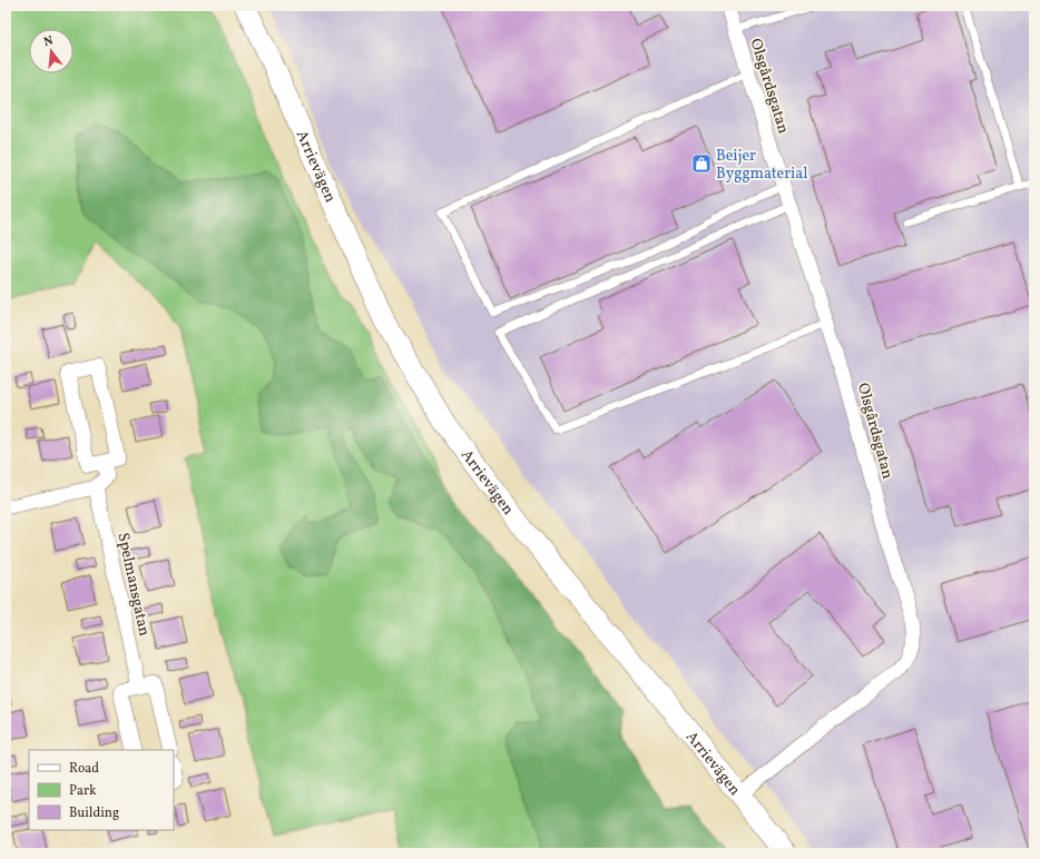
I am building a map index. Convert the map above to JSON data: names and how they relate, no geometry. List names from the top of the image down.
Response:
{
  "streets": {
    "main road": ["Arrievägen"],
    "street": ["Olsgårdsgatan", "Spelmansgatan"]
  },
  "crossings": [
    ["Olsgårdsgatan", "Arrievägen"]
  ],
  "places": {
    "shop": ["Beijer Byggmaterial"]
  },
  "legend": ["Road", "Park", "Building"],
  "north": "top"
}
